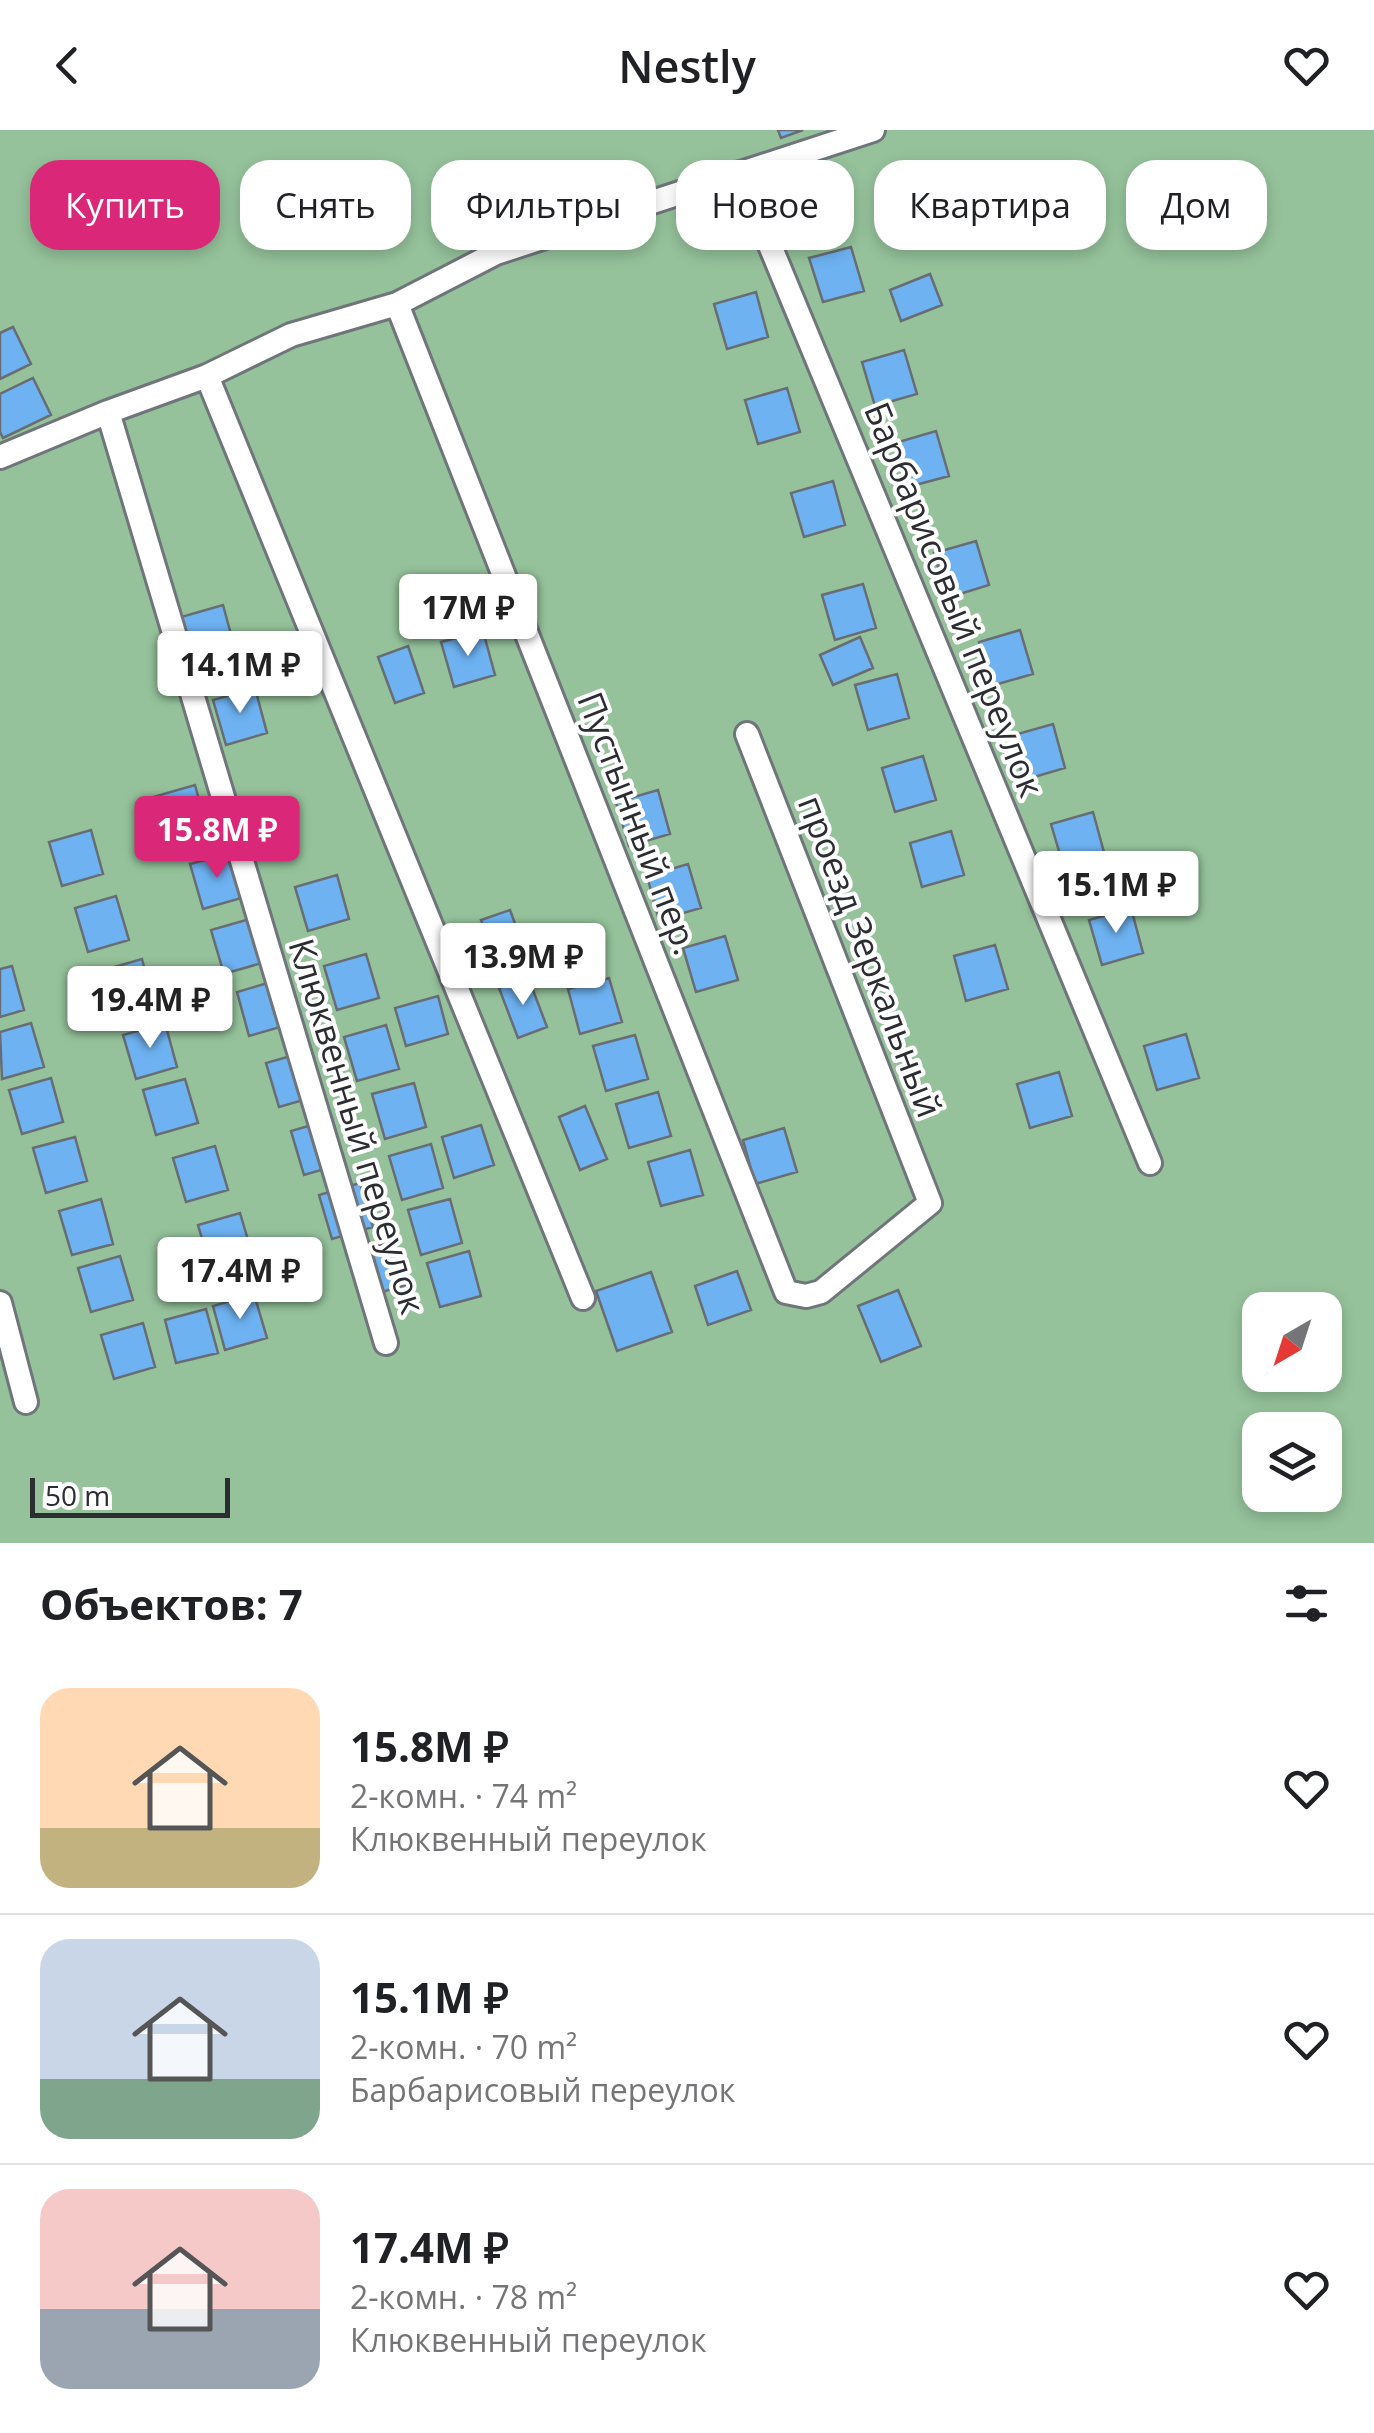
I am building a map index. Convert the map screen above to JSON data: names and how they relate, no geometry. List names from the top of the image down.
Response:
{
  "streets": {
    "street": [
      "Барбарисовый переулок",
      "Пустынный пер.",
      "проезд Зеркальный",
      "Клюквенный переулок"
    ]
  },
  "crossings": [
    ["Пустынный пер.", "проезд Зеркальный"]
  ],
  "scale_bar": "50 m",
  "north": "bottom left",
  "page": {
    "header": "Nestly",
    "chip": [
      "Купить",
      "Снять",
      "Фильтры",
      "Новое",
      "Квартира",
      "Дом"
    ],
    "price": [
      "17M ₽",
      "14.1M ₽",
      "15.8M ₽",
      "15.1M ₽",
      "13.9M ₽",
      "19.4M ₽",
      "17.4M ₽"
    ],
    "scale": "50 m",
    "heading": "Объектов: 7",
    "list": [
      {
        "name": "15.8M ₽",
        "note": "2-комн. · 74 m² · Клюквенный переулок"
      },
      {
        "name": "15.1M ₽",
        "note": "2-комн. · 70 m² · Барбарисовый переулок"
      },
      {
        "name": "17.4M ₽",
        "note": "2-комн. · 78 m² · Клюквенный переулок"
      }
    ]
  }
}
